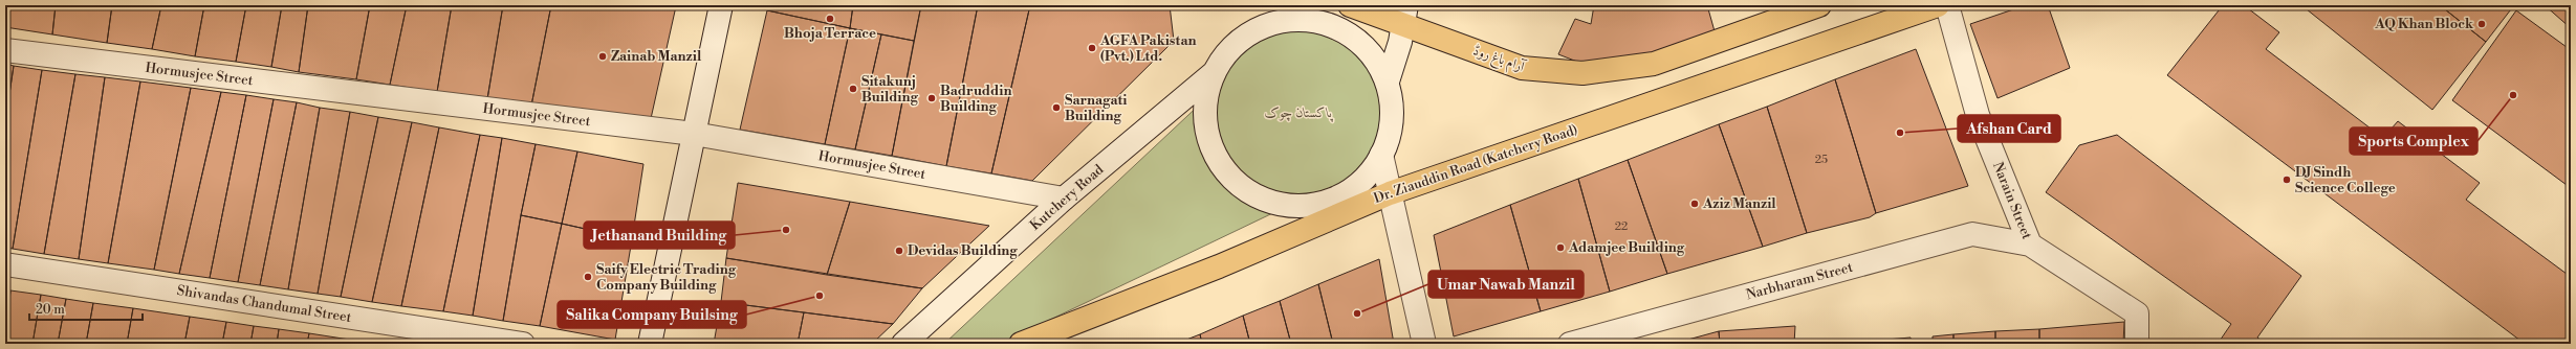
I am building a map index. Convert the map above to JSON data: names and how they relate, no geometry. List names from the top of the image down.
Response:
{
  "streets": {
    "main road": ["آرام باغ روڈ", "Dr. Ziauddin Road (Katchery Road)"],
    "street": [
      "Hormusjee Street",
      "Kutchery Road",
      "Narain Street",
      "Narbharam Street",
      "Shivandas Chandumal Street"
    ]
  },
  "crossings": [
    ["Hormusjee Street", "Kutchery Road"],
    ["Narain Street", "Narbharam Street"]
  ],
  "parks": ["پاکستان چوک"],
  "places": [
    "Bhoja Terrace",
    "AQ Khan Block",
    "AGFA Pakistan (Pvt.) Ltd.",
    "Zainab Manzil",
    "Sitakunj Building",
    "Sports Complex",
    "Badruddin Building",
    "Sarnagati Building",
    "Afshan Card",
    "DJ Sindh Science College",
    "Aziz Manzil",
    "Jethanand Building",
    "Adamjee Building",
    "Devidas Building",
    "Saify Electric Trading Company Building",
    "Salika Company Builsing",
    "Umar Nawab Manzil"
  ],
  "house_numbers": ["25", "22"],
  "scale_bar": "20 m"
}
